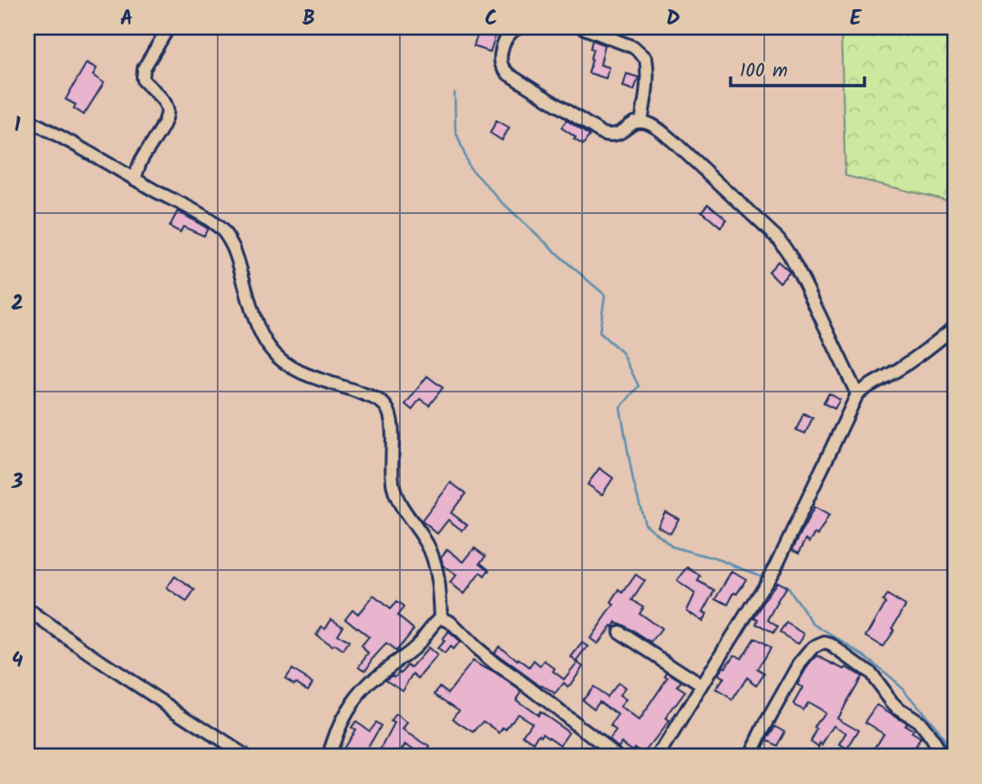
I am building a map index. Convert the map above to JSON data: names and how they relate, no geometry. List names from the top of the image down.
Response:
{
  "scale_bar": "100 m",
  "grid": {
    "columns": [
      "A",
      "B",
      "C",
      "D",
      "E"
    ],
    "rows": [
      "1",
      "2",
      "3",
      "4"
    ]
  }
}
